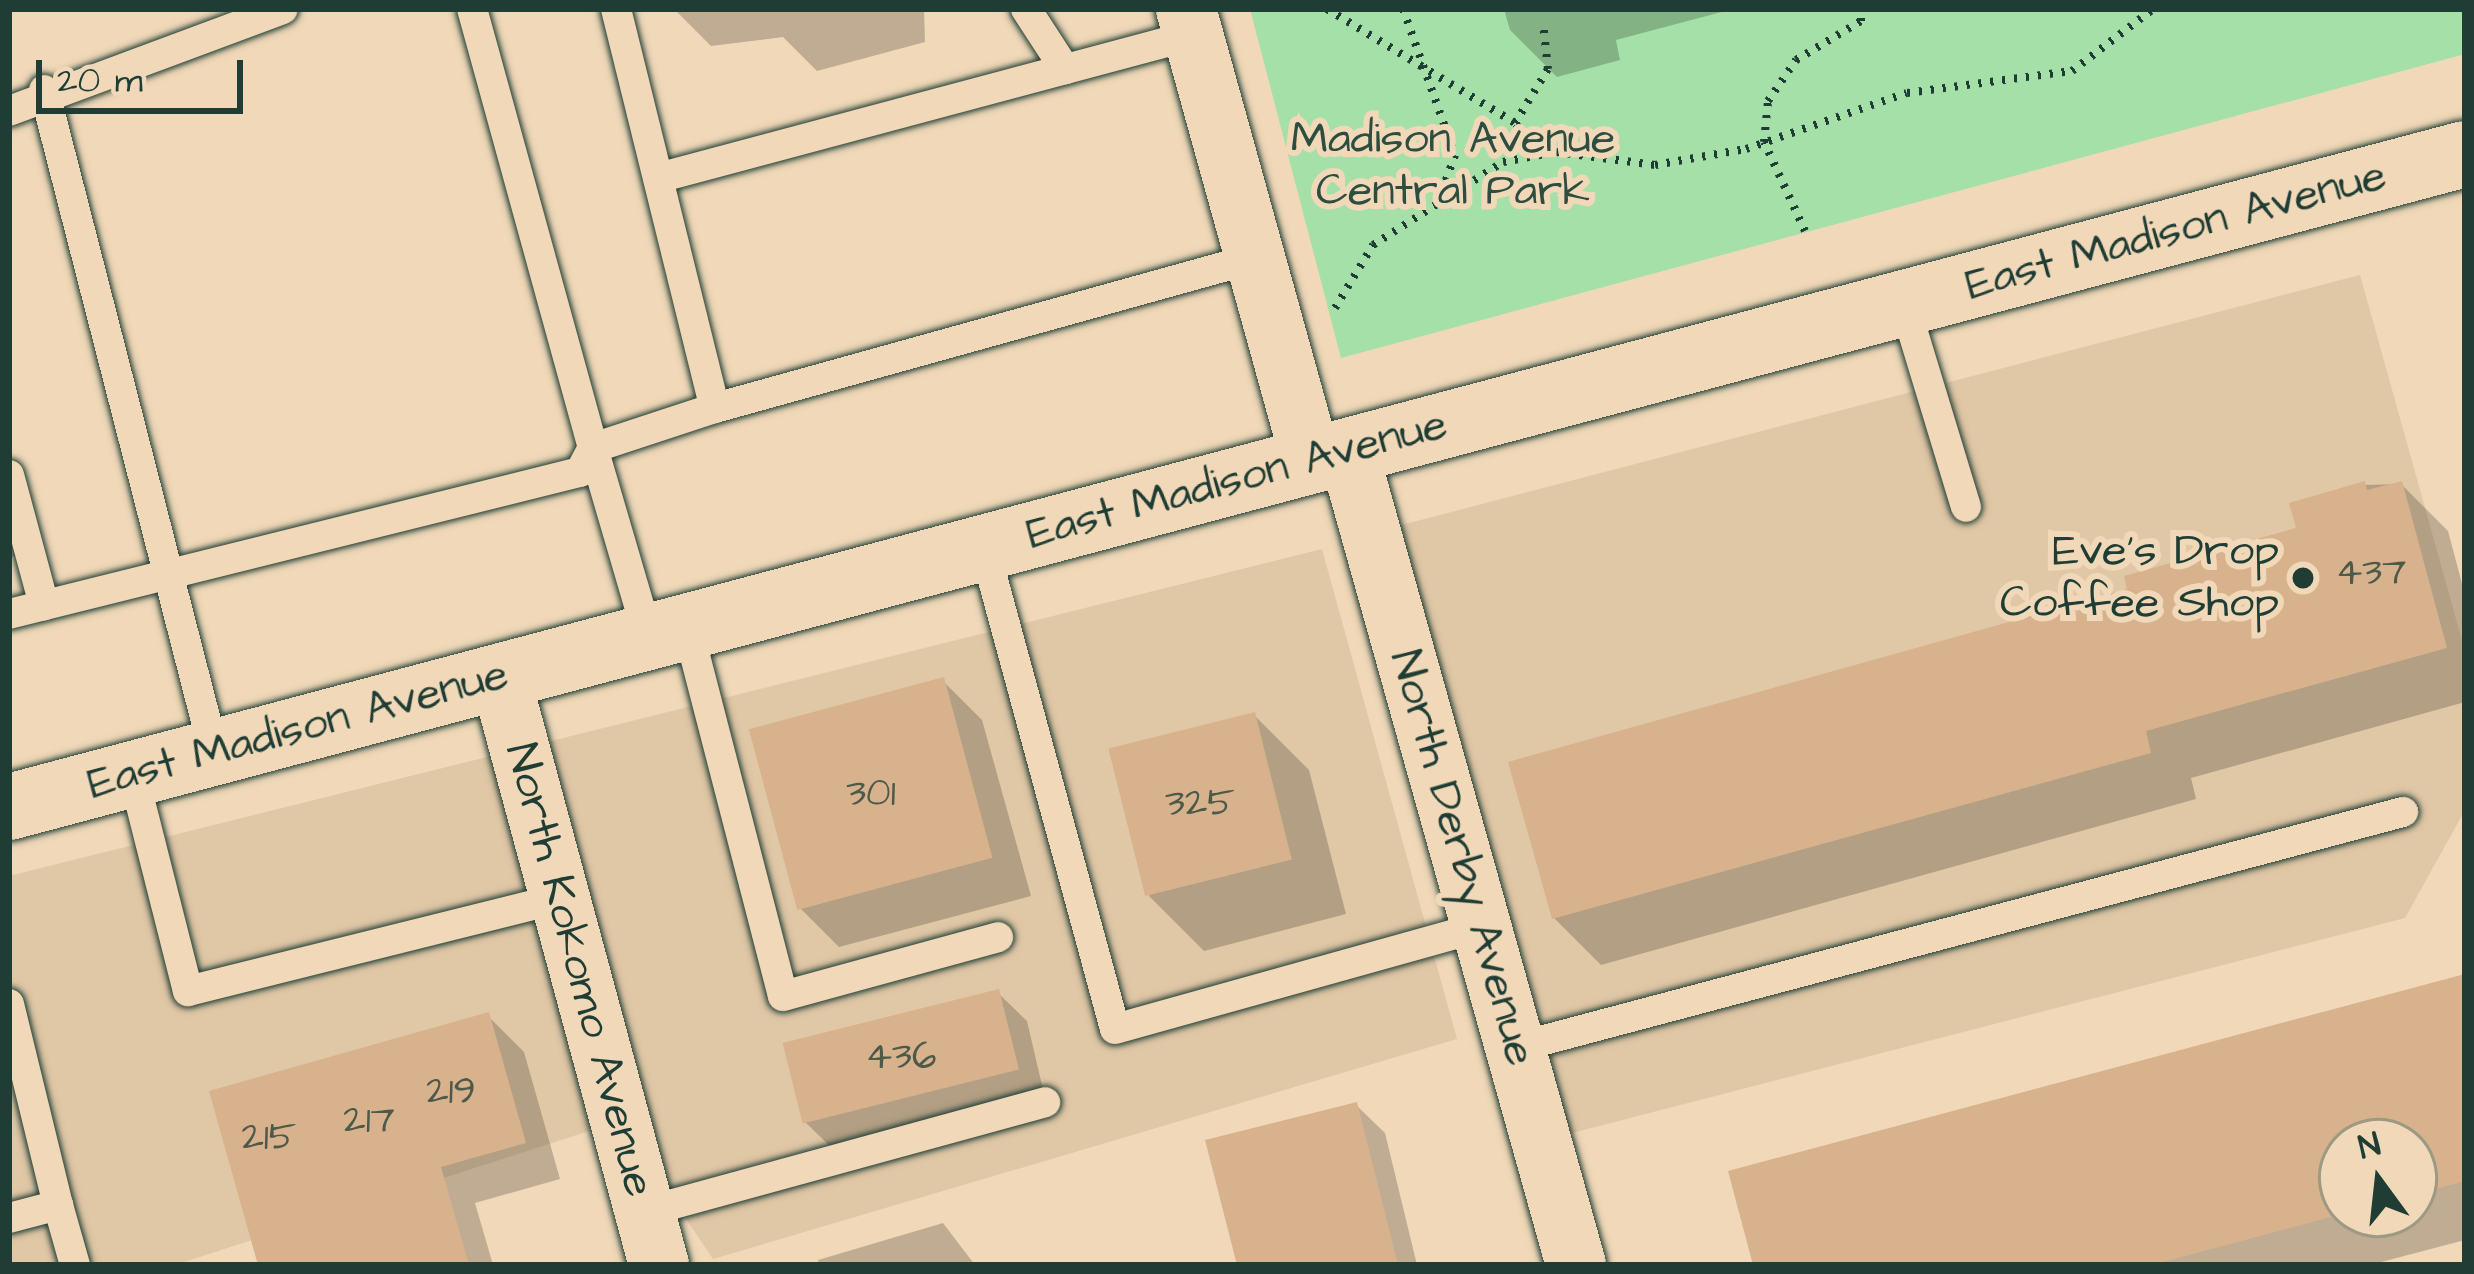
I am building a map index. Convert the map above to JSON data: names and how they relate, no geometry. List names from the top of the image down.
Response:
{
  "streets": {
    "main road": ["East Madison Avenue"],
    "street": ["North Derby Avenue", "North Kokomo Avenue"]
  },
  "crossings": [
    ["East Madison Avenue", "North Derby Avenue"],
    ["East Madison Avenue", "North Kokomo Avenue"]
  ],
  "parks": ["Madison Avenue Central Park"],
  "places": ["Eve's Drop Coffee Shop"],
  "house_numbers": [
    "437",
    "301",
    "325",
    "436",
    "219",
    "217",
    "215"
  ],
  "scale_bar": "20 m",
  "north": "top"
}
